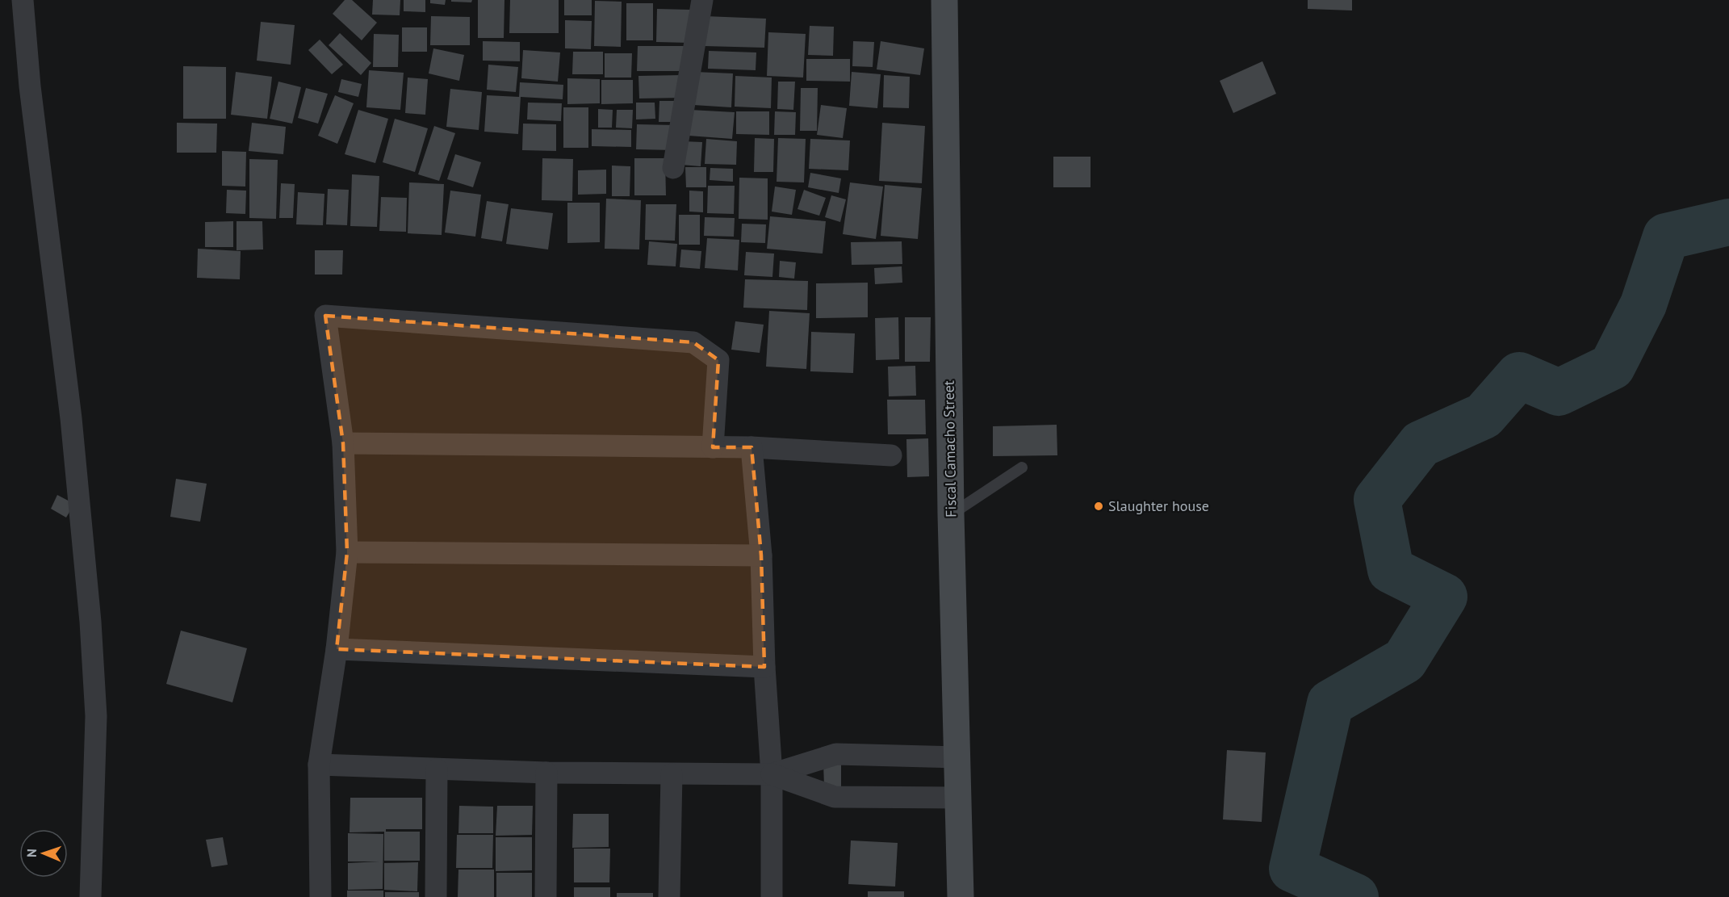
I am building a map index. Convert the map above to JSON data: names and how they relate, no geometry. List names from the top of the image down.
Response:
{
  "streets": {
    "street": ["Fiscal Camacho Street"]
  },
  "places": ["Slaughter house"],
  "north": "left"
}
